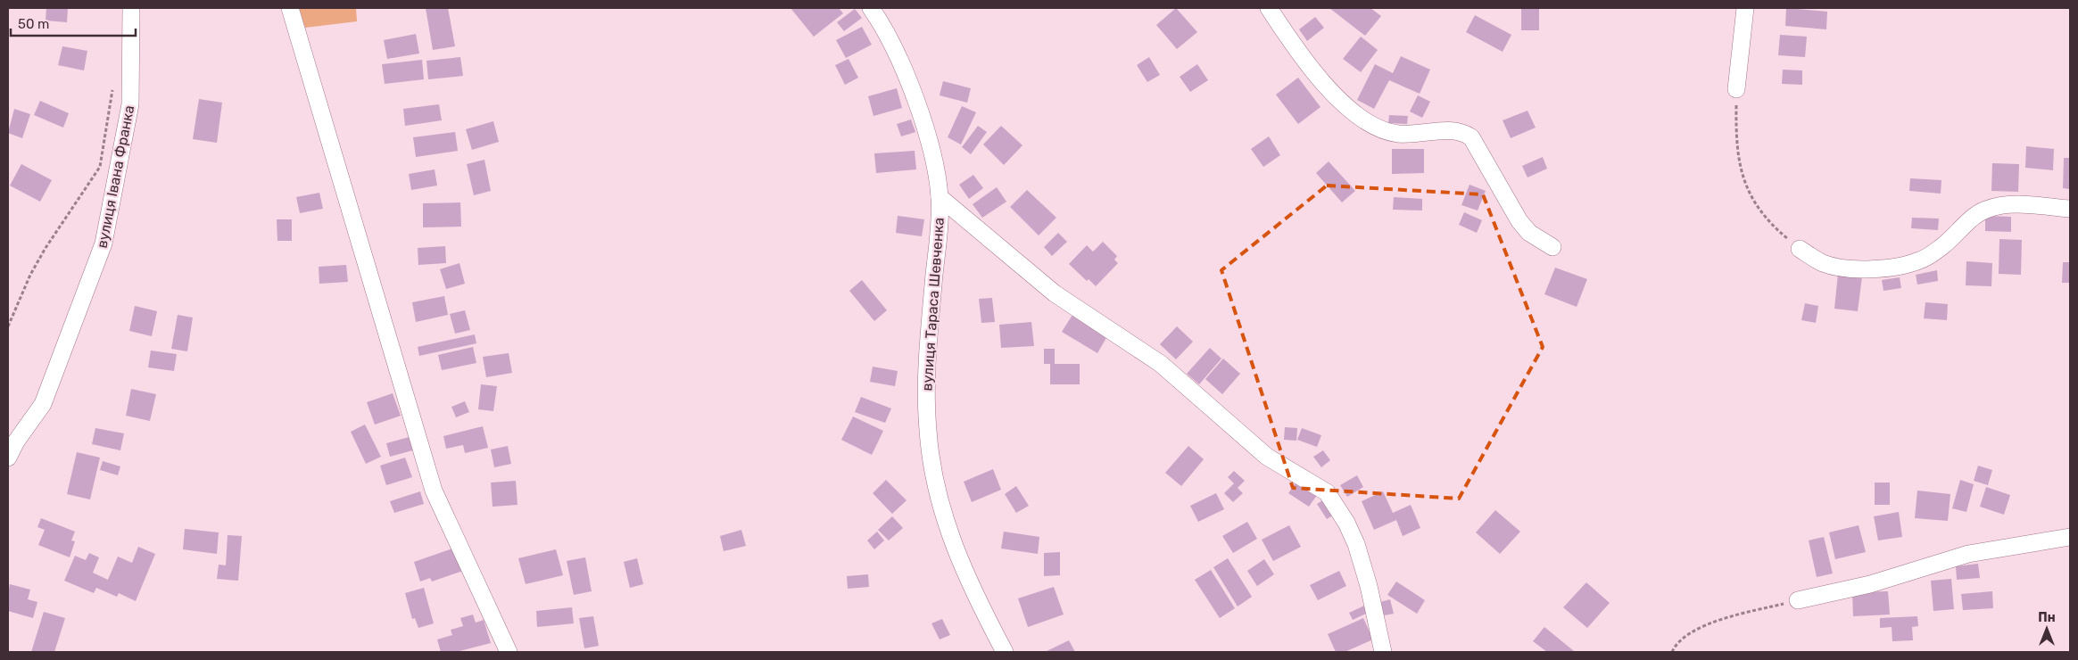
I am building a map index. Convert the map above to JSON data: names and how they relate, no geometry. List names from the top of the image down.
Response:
{
  "streets": {
    "street": ["вулиця Івана Франка", "вулиця Тараса Шевченка"]
  },
  "scale_bar": "50 m",
  "north": "top"
}
